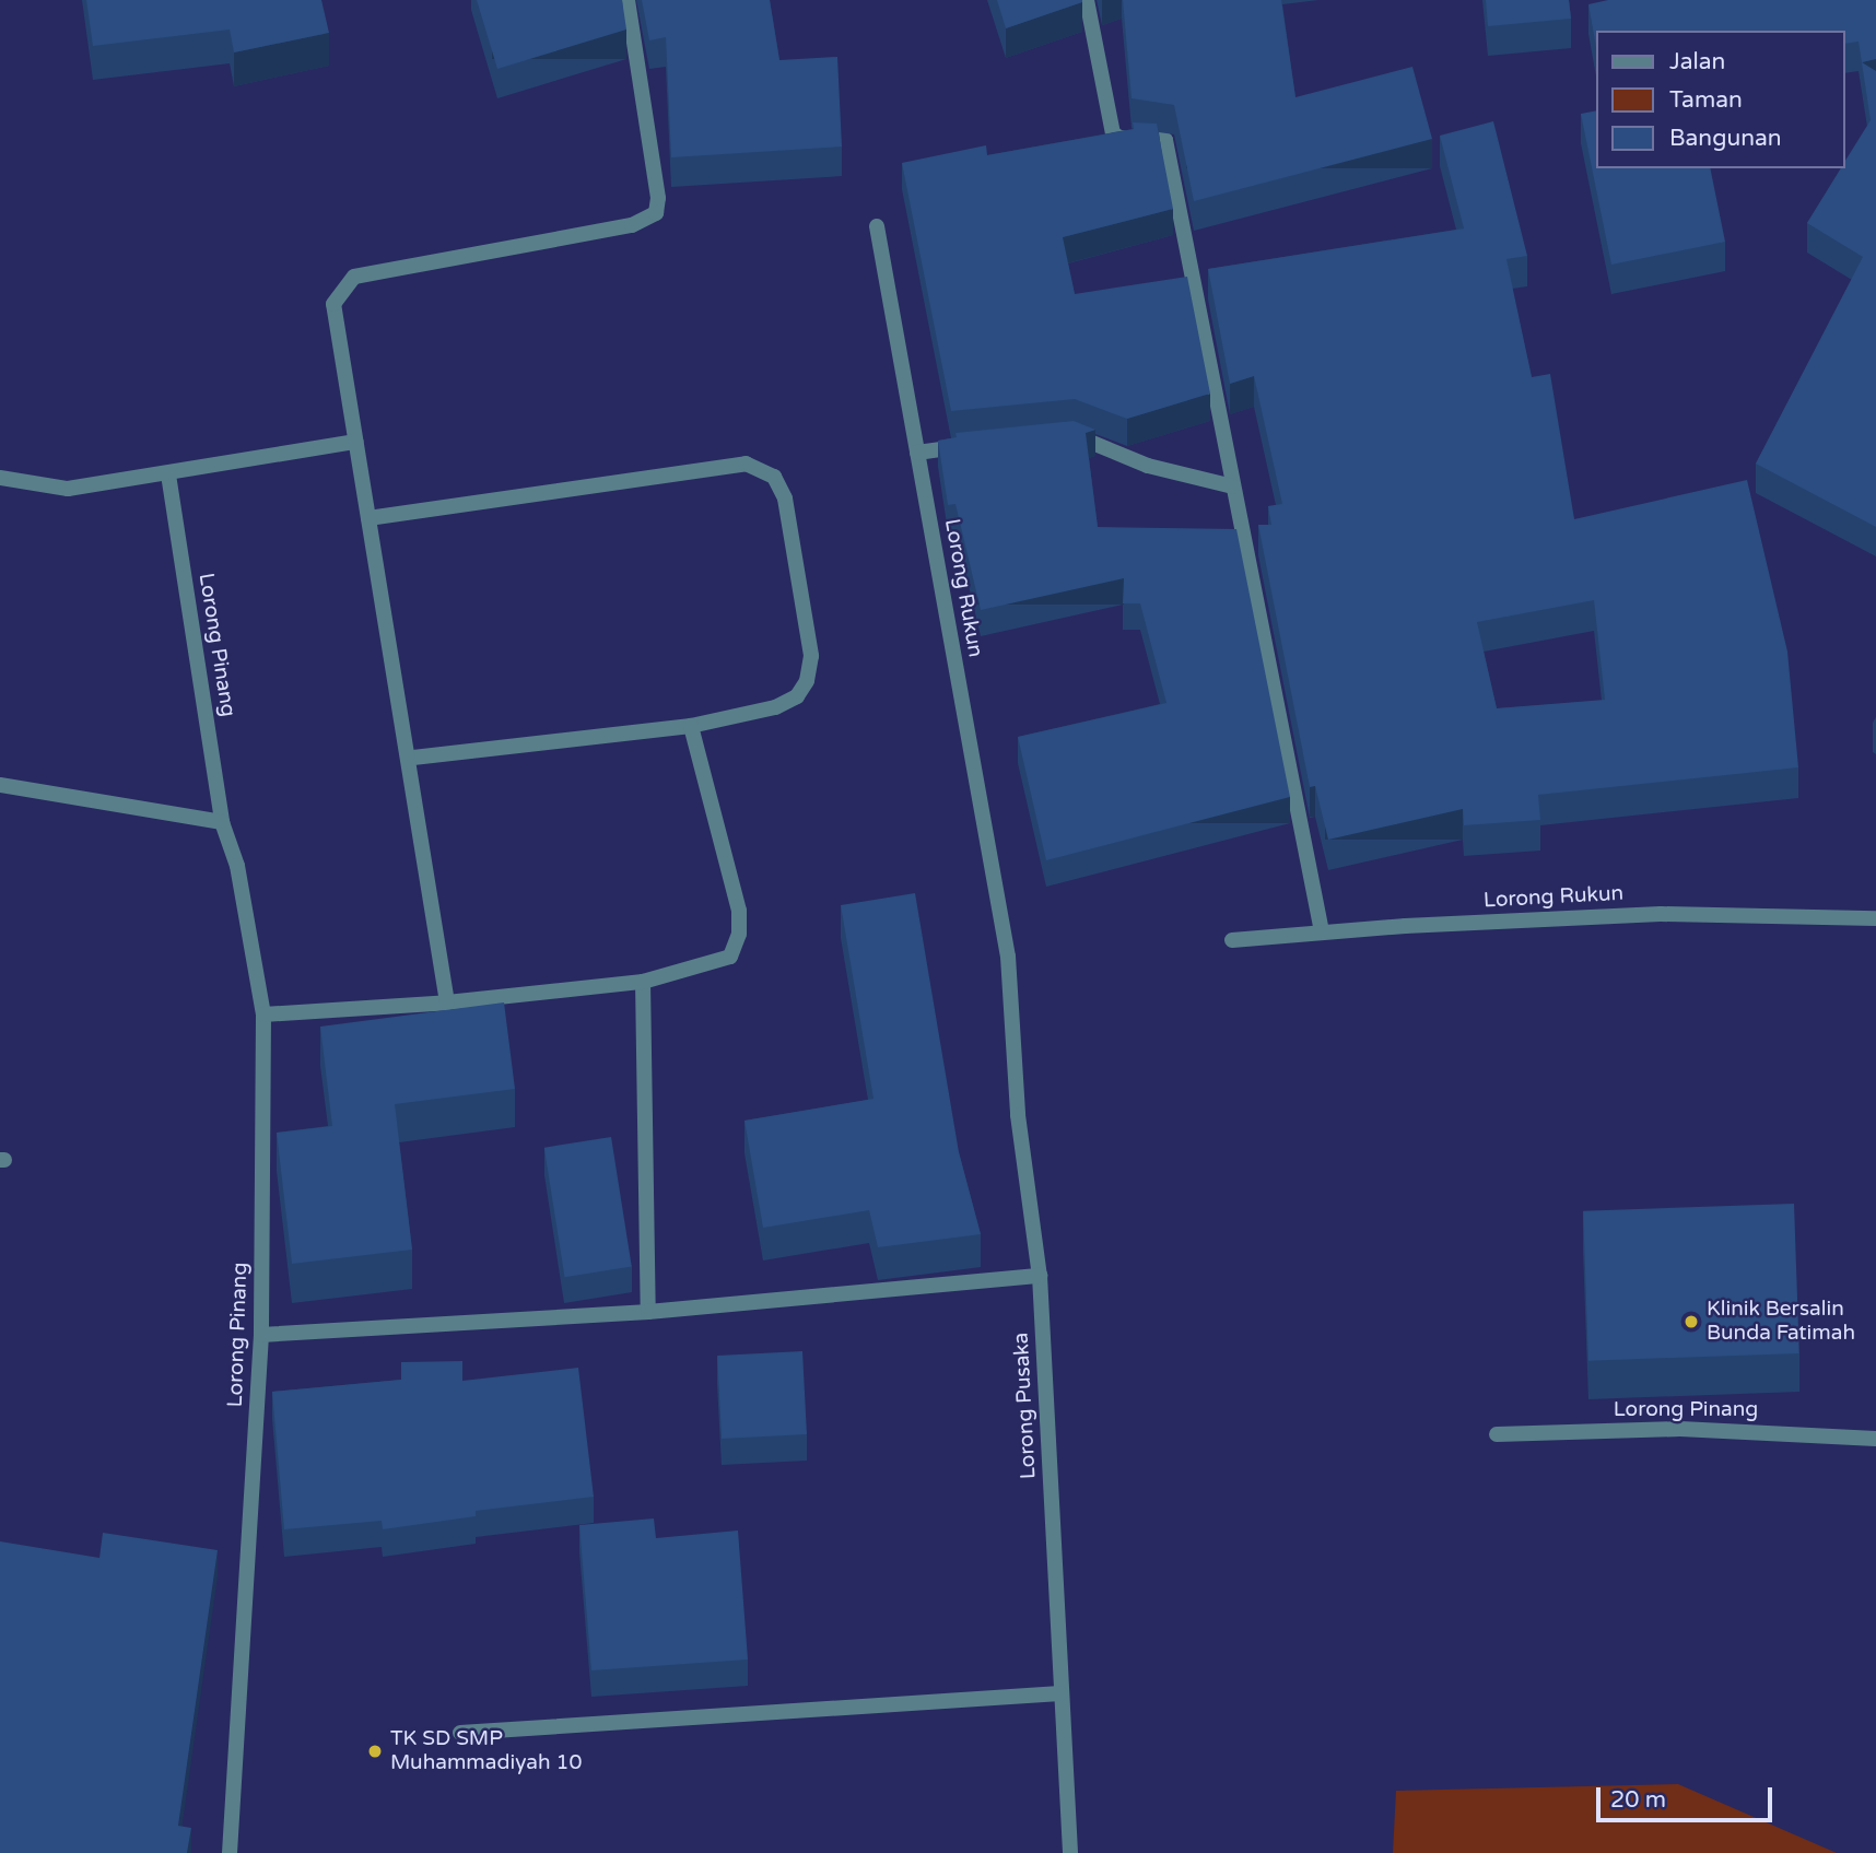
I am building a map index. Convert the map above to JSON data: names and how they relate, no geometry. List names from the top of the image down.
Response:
{
  "streets": {
    "street": ["Lorong Rukun", "Lorong Pinang", "Lorong Pusaka"]
  },
  "crossings": [
    ["Lorong Rukun", "Lorong Pusaka"]
  ],
  "places": ["Klinik Bersalin Bunda Fatimah", "TK SD SMP Muhammadiyah 10"],
  "legend": ["Jalan", "Taman", "Bangunan"],
  "scale_bar": "20 m"
}
